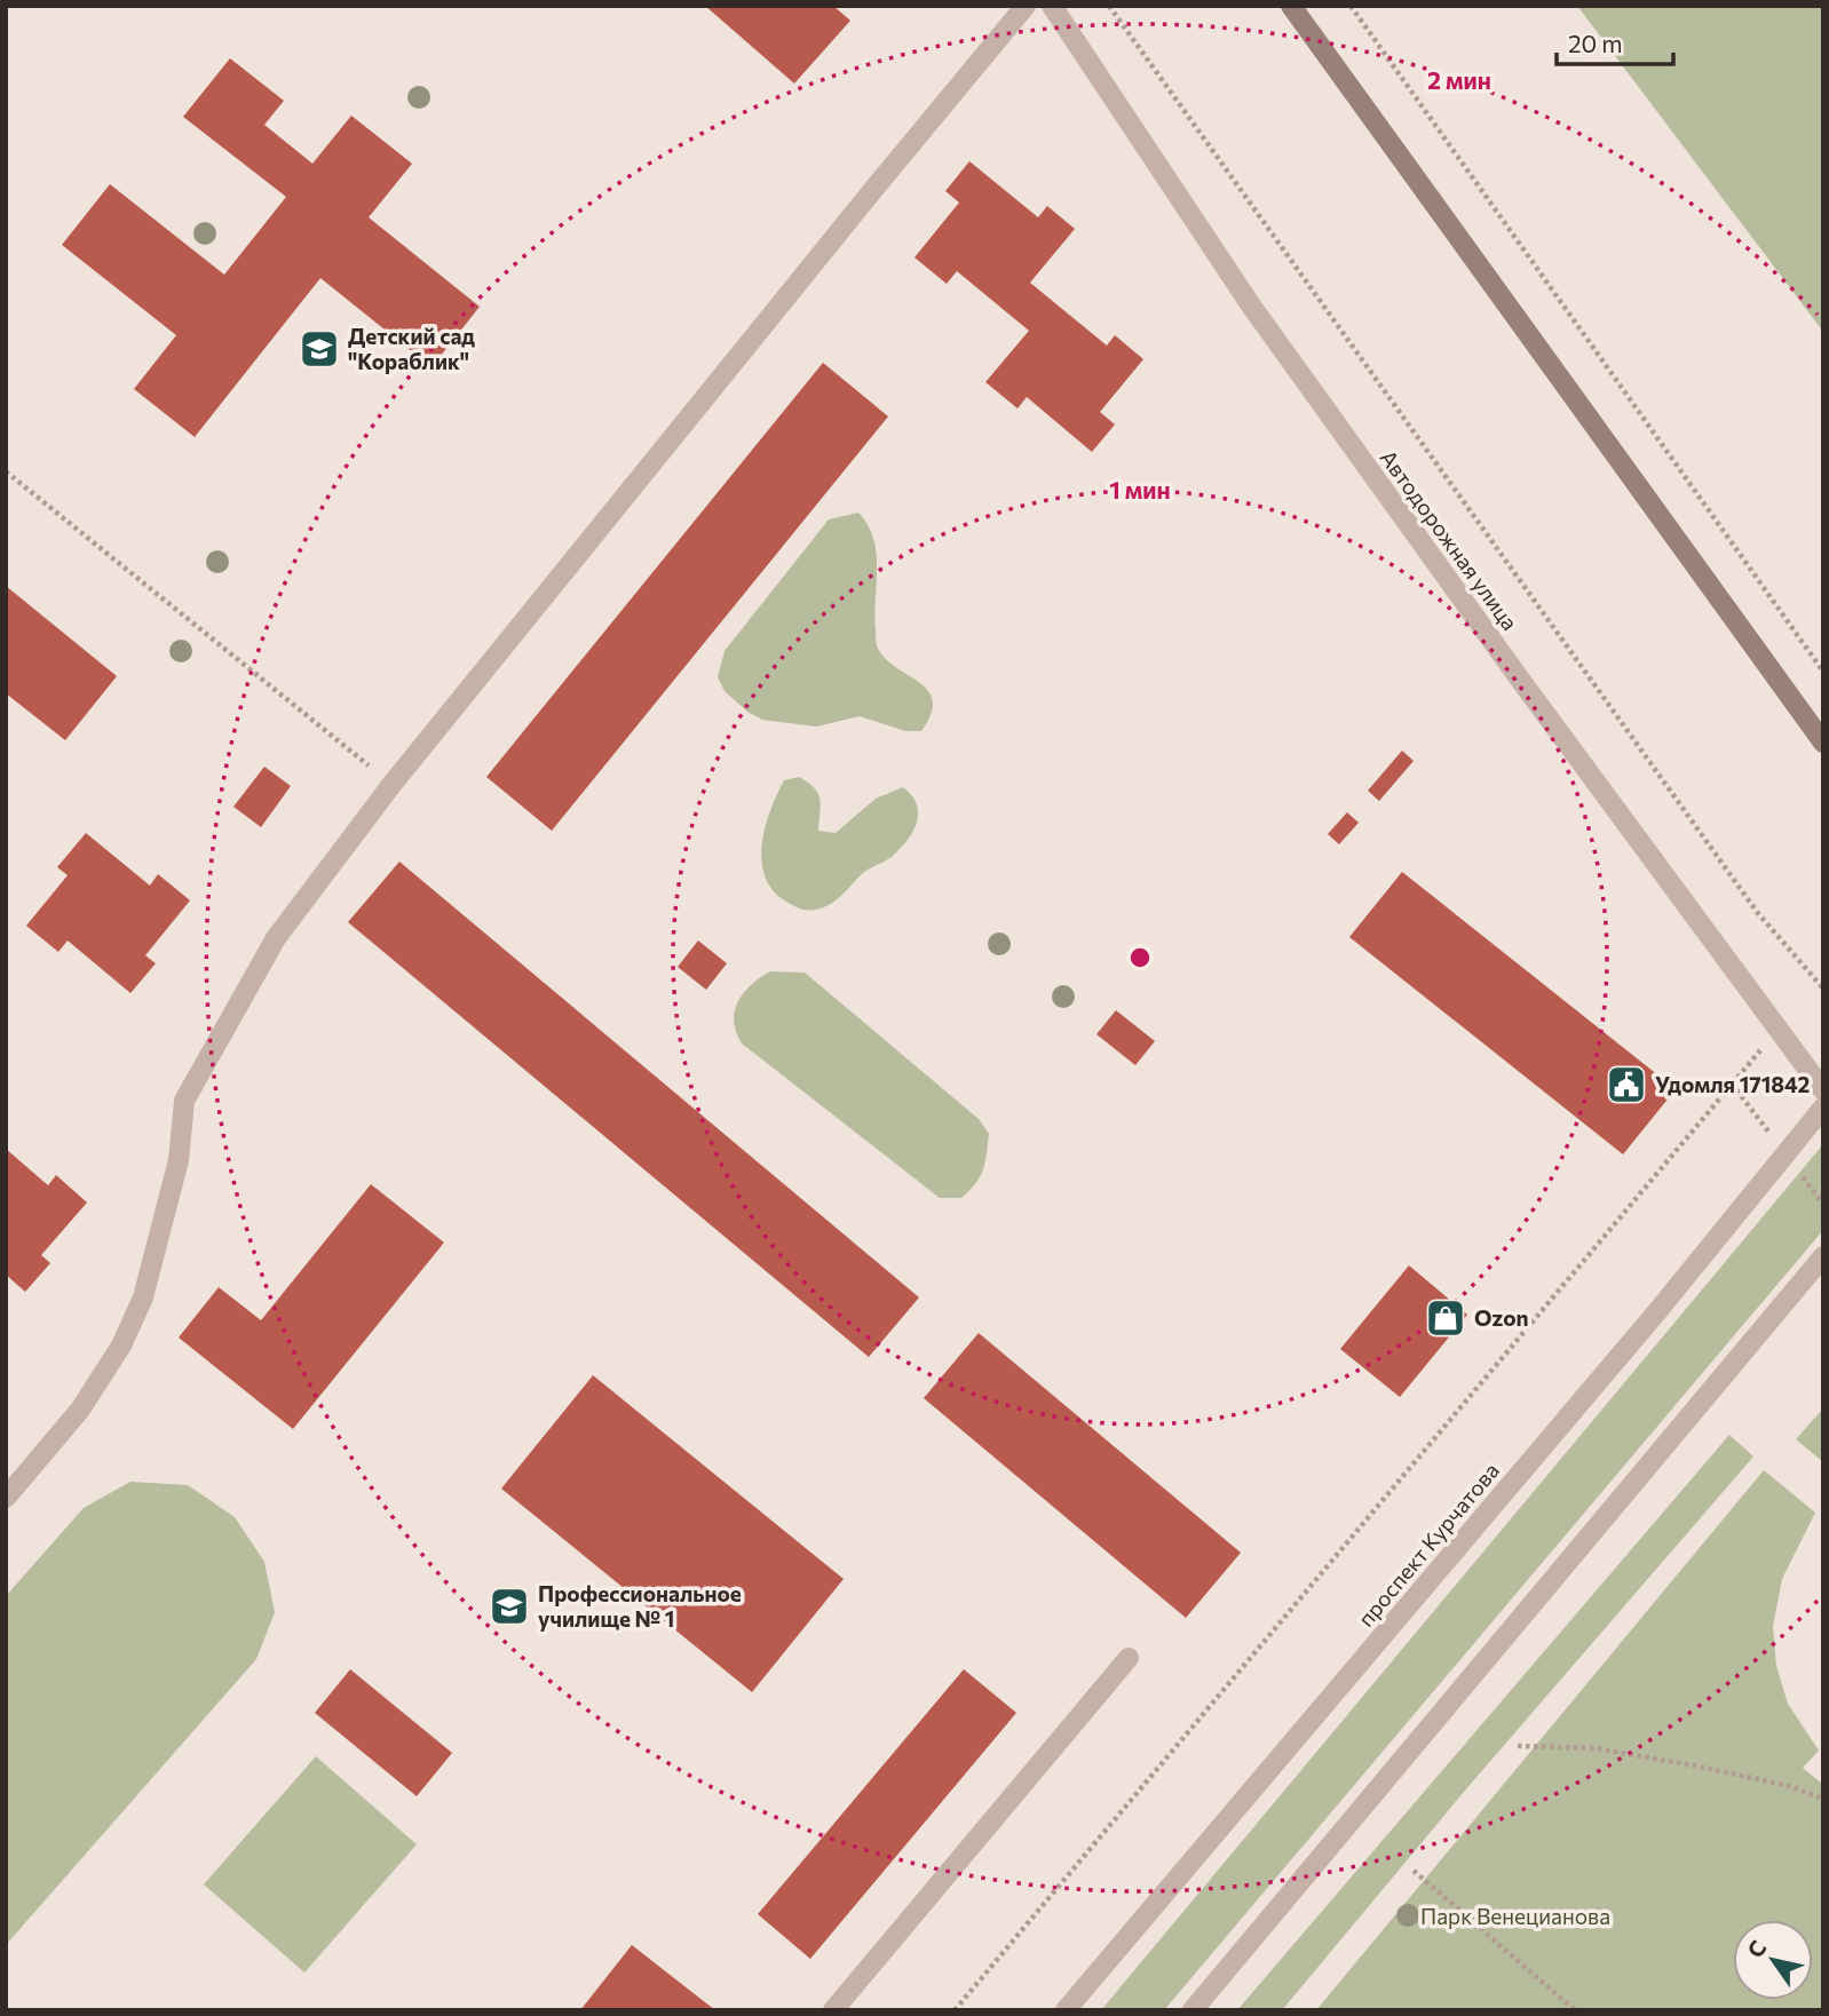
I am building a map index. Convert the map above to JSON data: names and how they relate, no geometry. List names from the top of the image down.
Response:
{
  "streets": {
    "street": ["Автодорожная улица", "проспект Курчатова"]
  },
  "parks": ["Парк Венецианова"],
  "places": {
    "school or university": ["Детский сад \"Кораблик\"", "Профессиональное училище № 1"],
    "public building": ["Удомля 171842"],
    "shop": ["Ozon"]
  },
  "scale_bar": "20 m",
  "north": "top left",
  "rings": ["2 мин", "1 мин"]
}
